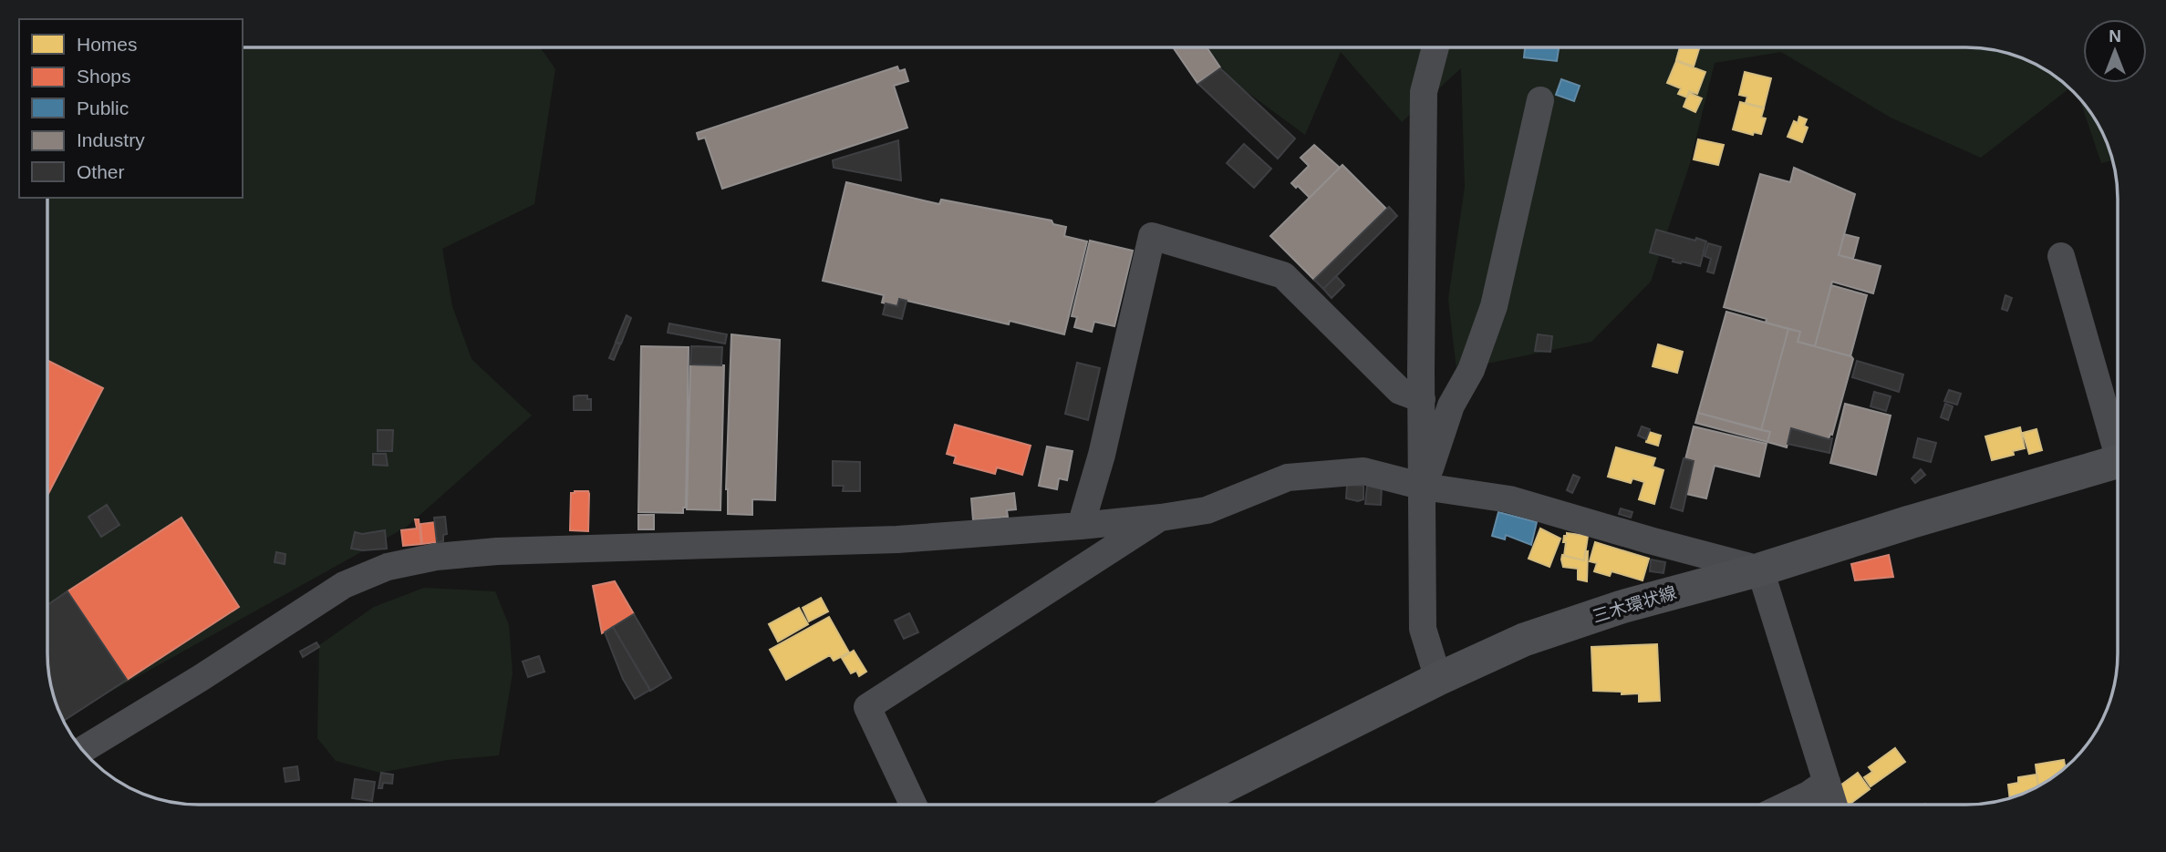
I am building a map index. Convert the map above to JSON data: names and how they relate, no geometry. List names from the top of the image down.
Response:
{
  "streets": {
    "main road": ["三木環状線"]
  },
  "legend": [
    "Homes",
    "Shops",
    "Public",
    "Industry",
    "Other"
  ],
  "north": "top"
}
